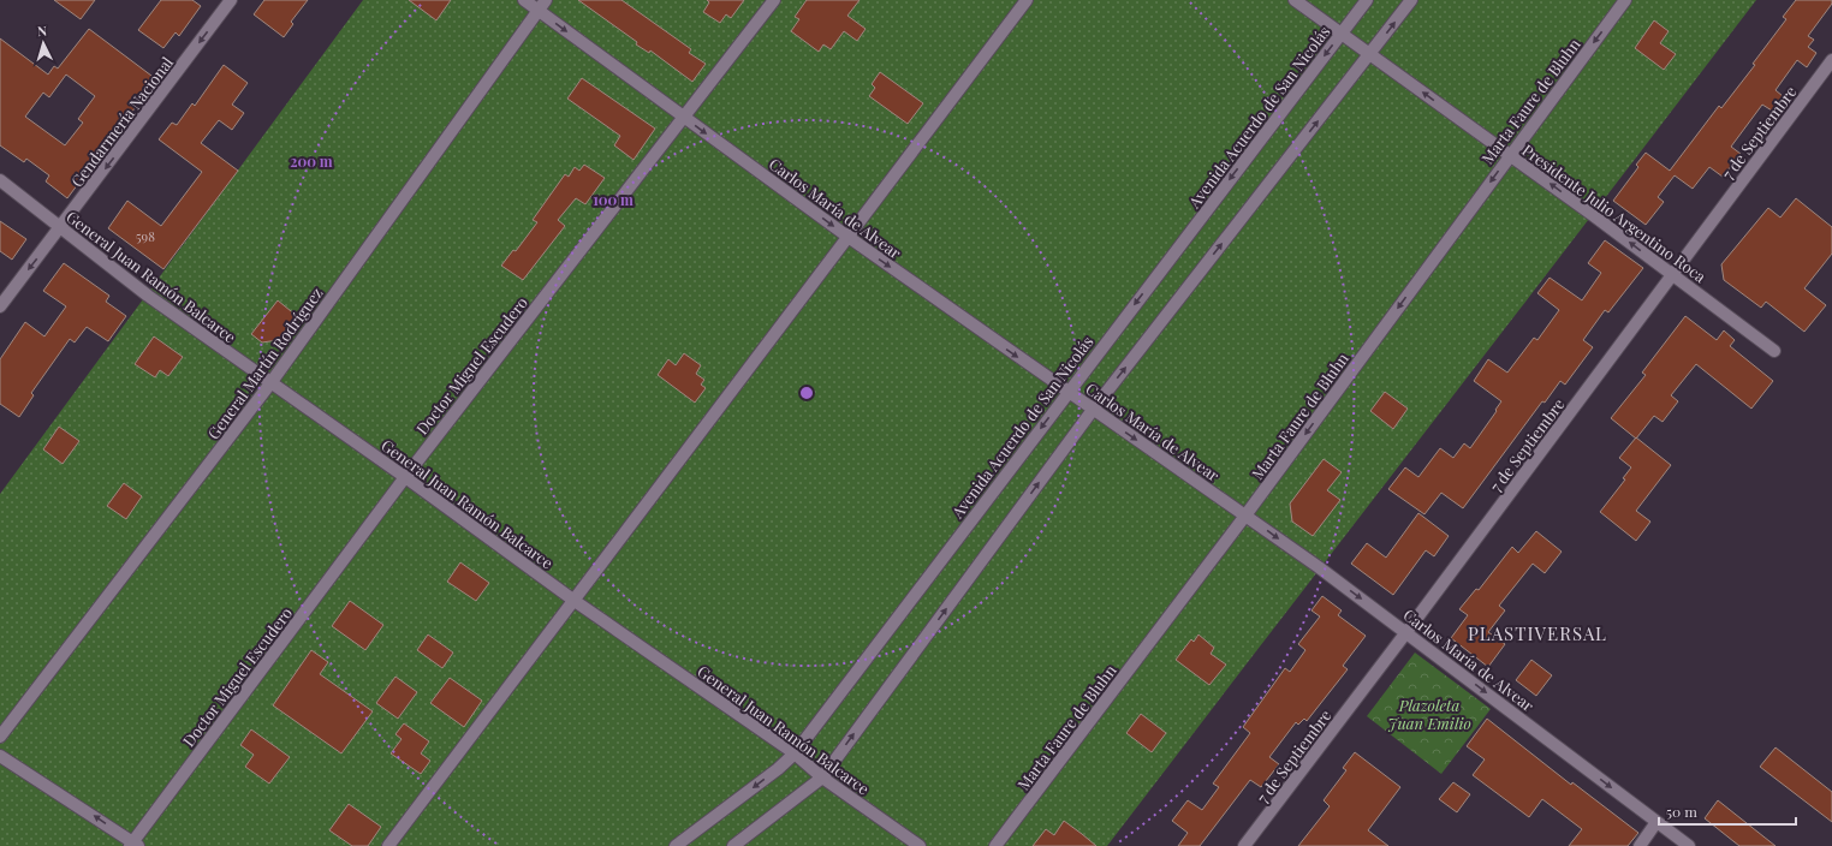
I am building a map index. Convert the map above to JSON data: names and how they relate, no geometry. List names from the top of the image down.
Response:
{
  "streets": {
    "street": [
      "Marta Faure de Bluhn",
      "Avenida Acuerdo de San Nicolás",
      "Gendarmería Nacional",
      "7 de Septiembre",
      "Carlos María de Alvear",
      "Presidente Julio Argentino Roca",
      "General Juan Ramón Balcarce",
      "General Martín Rodríguez",
      "Doctor Miguel Escudero"
    ]
  },
  "crossings": [
    ["Marta Faure de Bluhn", "Carlos María de Alvear"],
    ["Marta Faure de Bluhn", "Presidente Julio Argentino Roca"],
    ["Avenida Acuerdo de San Nicolás", "Carlos María de Alvear"],
    ["Avenida Acuerdo de San Nicolás", "Presidente Julio Argentino Roca"],
    ["Avenida Acuerdo de San Nicolás", "General Juan Ramón Balcarce"],
    ["Gendarmería Nacional", "General Juan Ramón Balcarce"],
    ["7 de Septiembre", "Carlos María de Alvear"],
    ["7 de Septiembre", "Presidente Julio Argentino Roca"],
    ["Carlos María de Alvear", "General Martín Rodríguez"],
    ["Carlos María de Alvear", "Doctor Miguel Escudero"],
    ["General Juan Ramón Balcarce", "General Martín Rodríguez"],
    ["General Juan Ramón Balcarce", "Doctor Miguel Escudero"]
  ],
  "one_way": [
    "Marta Faure de Bluhn",
    "Gendarmería Nacional",
    "Carlos María de Alvear",
    "Presidente Julio Argentino Roca"
  ],
  "districts": ["PLASTIVERSAL"],
  "parks": ["Plazoleta Juan Emilio"],
  "house_numbers": ["598"],
  "scale_bar": "50 m",
  "north": "top",
  "rings": ["200 m", "100 m"]
}
